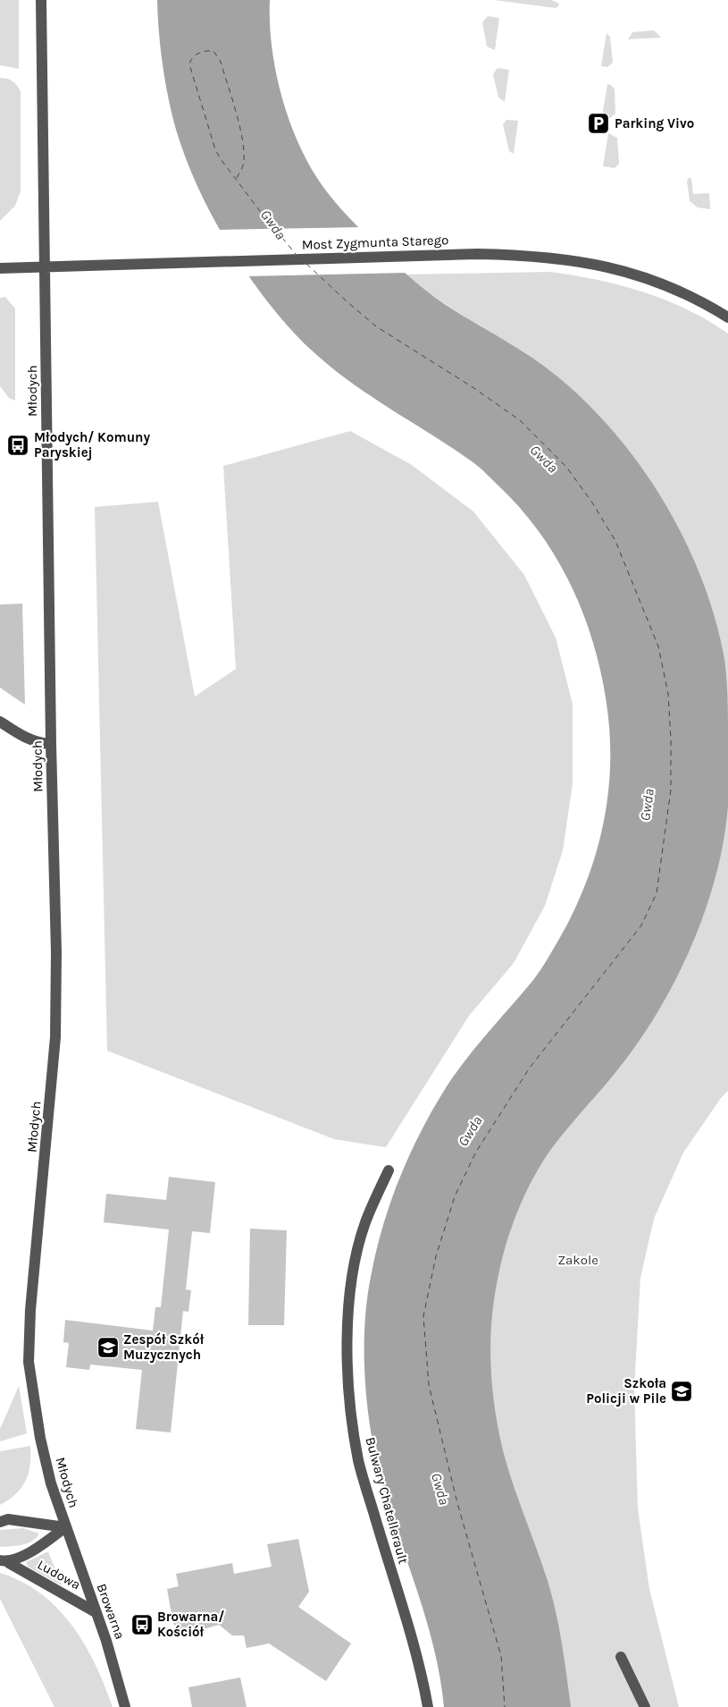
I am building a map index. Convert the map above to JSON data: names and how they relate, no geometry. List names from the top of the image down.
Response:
{
  "streets": {
    "street": [
      "Most Zygmunta Starego",
      "Młodych",
      "Bulwary Chatellerault",
      "Ludowa",
      "Browarna"
    ]
  },
  "crossings": [
    ["Most Zygmunta Starego", "Młodych"],
    ["Młodych", "Ludowa"],
    ["Młodych", "Browarna"],
    ["Ludowa", "Browarna"]
  ],
  "water": ["Gwda"],
  "parks": ["Zakole"],
  "places": {
    "parking": ["Parking Vivo"],
    "bus stop": ["Młodych/ Komuny Paryskiej", "Browarna/ Kościół"],
    "school or university": ["Zespół Szkół Muzycznych", "Szkoła Policji w Pile"]
  }
}
